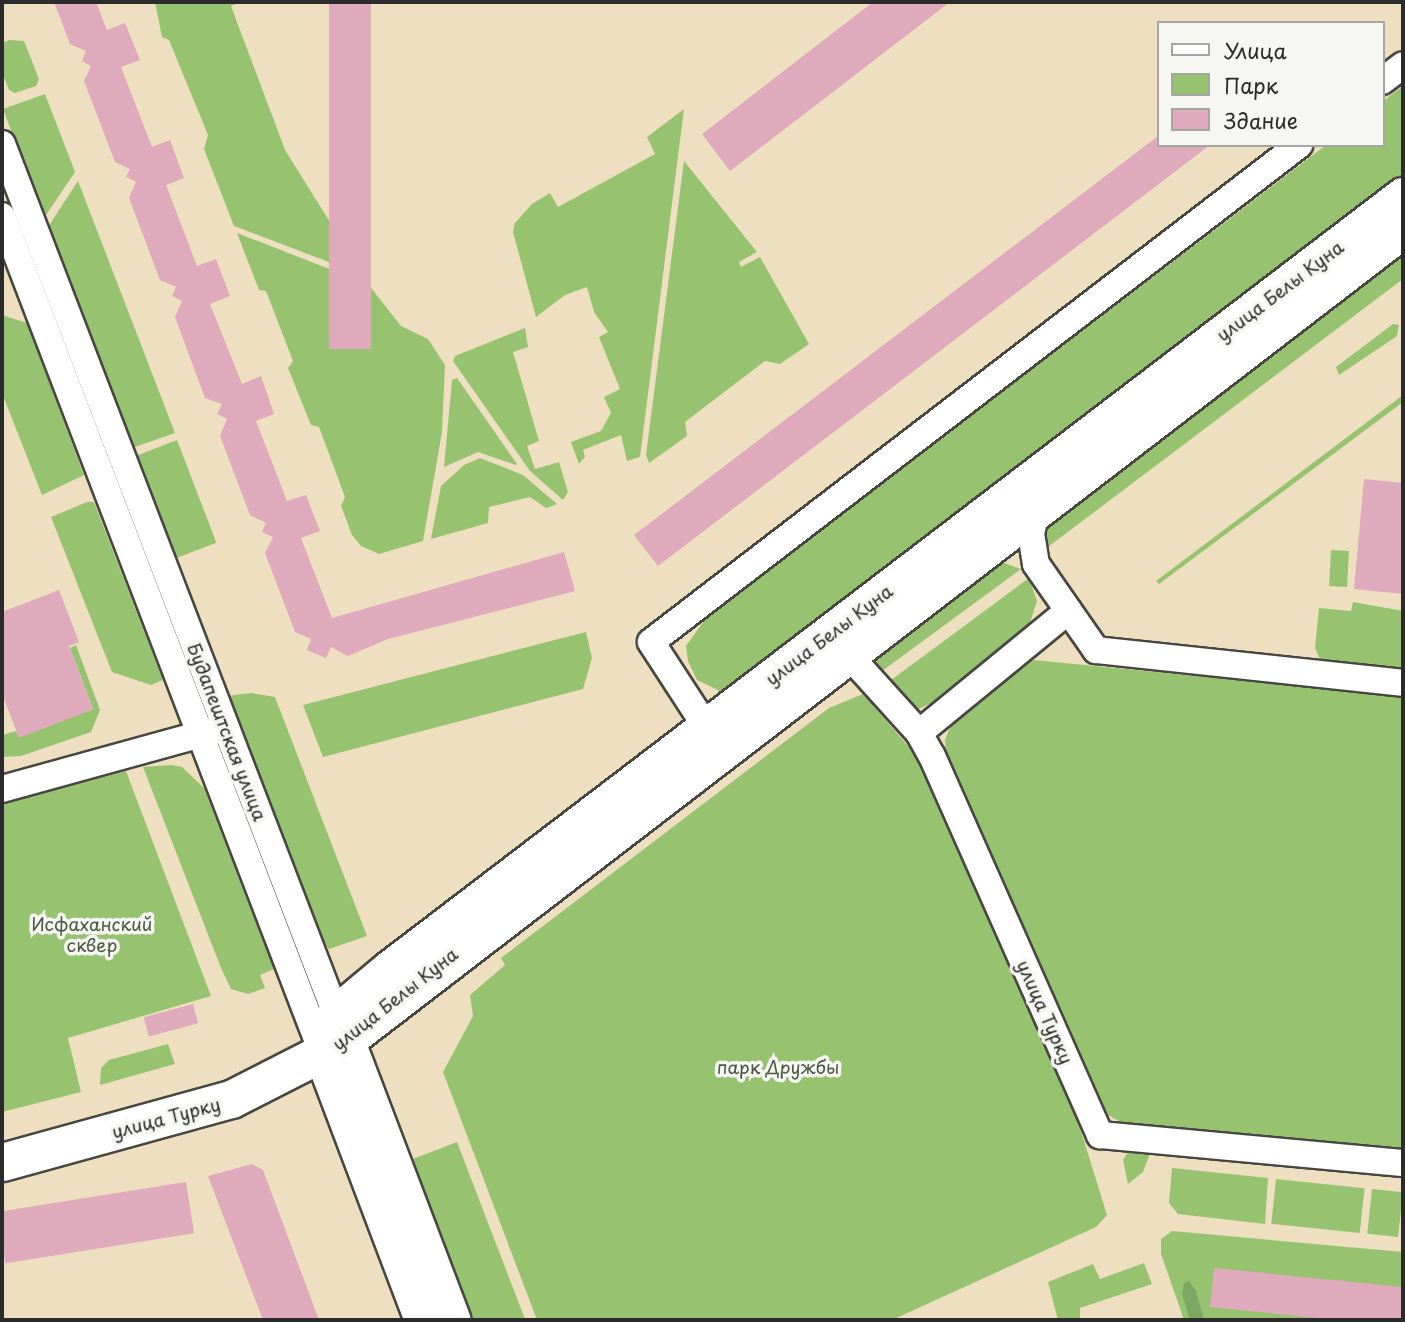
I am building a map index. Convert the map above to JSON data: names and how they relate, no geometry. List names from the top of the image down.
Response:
{
  "streets": {
    "street": ["улица Белы Куна", "Будапештская улица", "улица Турку"]
  },
  "crossings": [
    ["улица Белы Куна", "Будапештская улица"],
    ["улица Белы Куна", "улица Турку"],
    ["Будапештская улица", "улица Турку"]
  ],
  "parks": ["Исфаханский сквер", "парк Дружбы"],
  "legend": ["Улица", "Парк", "Здание"]
}
